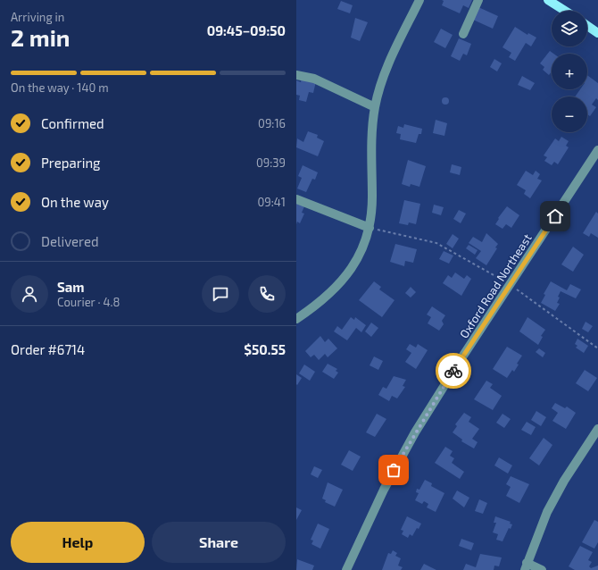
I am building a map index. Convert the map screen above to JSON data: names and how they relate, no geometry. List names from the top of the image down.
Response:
{
  "streets": {
    "street": ["Oxford Road Northeast"]
  },
  "page": {
    "heading": ["2 min", "Arriving in", "09:45–09:50"],
    "panel": [
      "Sam",
      "Courier · 4.8",
      "Order #6714",
      "$50.55"
    ],
    "map_buttons": ["+", "−"],
    "bar": "On the way · 140 m",
    "list": [
      ["Confirmed", "09:16"],
      ["Preparing", "09:39"],
      ["On the way", "09:41"],
      "Delivered"
    ],
    "buttons": ["Help", "Share"]
  }
}
